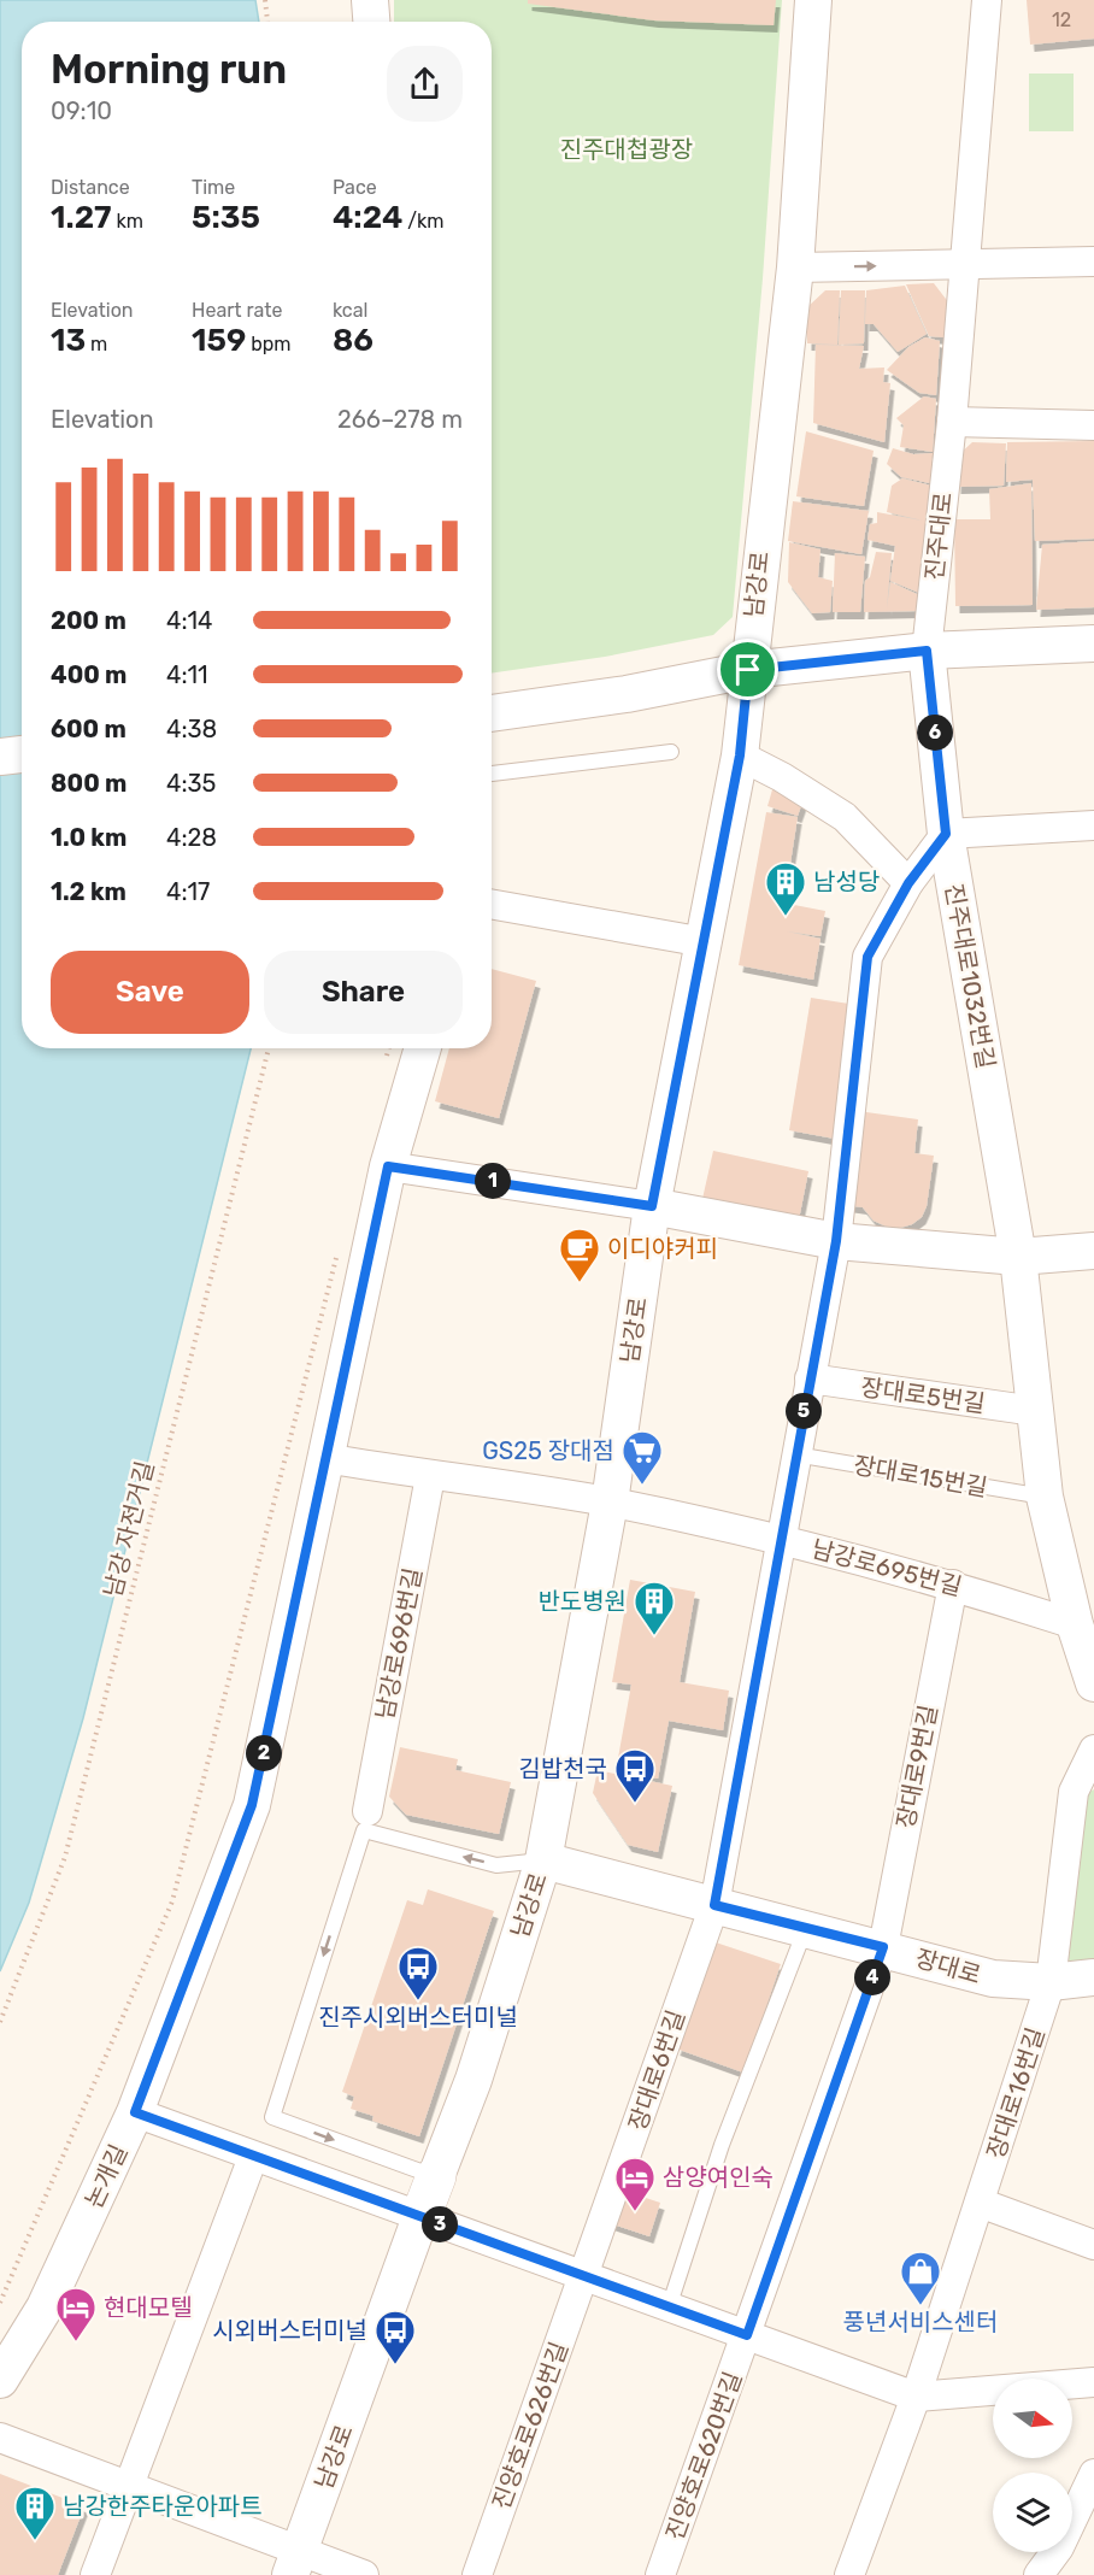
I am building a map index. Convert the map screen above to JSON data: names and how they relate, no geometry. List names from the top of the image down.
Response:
{
  "streets": {
    "main road": ["남강로"],
    "street": [
      "진주대로",
      "진주대로1032번길",
      "장대로5번길",
      "남강로695번길",
      "남강로696번길",
      "장대로9번길",
      "장대로",
      "장대로6번길",
      "장대로16번길",
      "논개길",
      "진양호로626번길",
      "진양호로620번길"
    ],
    "lane": ["장대로15번길"],
    "path": ["남강 자전거길"]
  },
  "crossings": [
    ["진주대로", "진주대로1032번길"],
    ["남강로", "남강로695번길"],
    ["남강로", "장대로"],
    ["남강로695번길", "장대로9번길"],
    ["장대로9번길", "장대로"],
    ["장대로9번길", "진양호로620번길"],
    ["장대로", "장대로6번길"],
    ["장대로", "장대로16번길"],
    ["장대로6번길", "진양호로626번길"]
  ],
  "parks": ["진주대첩광장"],
  "places": {
    "building": ["남성당", "반도병원", "남강한주타운아파트"],
    "cafe": ["이디야커피"],
    "supermarket": ["GS25 장대점"],
    "bus stop": ["김밥천국", "진주시외버스터미널", "시외버스터미널"],
    "hotel": ["삼양여인숙", "현대모텔"],
    "shop": ["풍년서비스센터"]
  },
  "house_numbers": ["12"],
  "north": "right",
  "page": {
    "heading": ["Morning run", "09:10"],
    "stats": [
      ["Distance", "1.27 km"],
      ["Time", "5:35"],
      ["Pace", "4:24 /km"],
      ["Elevation", "13 m"],
      ["Heart rate", "159 bpm"],
      ["kcal", "86"]
    ],
    "chart": ["Elevation", "266–278 m"],
    "list": [
      {
        "name": "200 m",
        "note": "4:14"
      },
      {
        "name": "400 m",
        "note": "4:11"
      },
      {
        "name": "600 m",
        "note": "4:38"
      },
      {
        "name": "800 m",
        "note": "4:35"
      },
      {
        "name": "1.0 km",
        "note": "4:28"
      },
      {
        "name": "1.2 km",
        "note": "4:17"
      }
    ],
    "pins": [
      "6",
      "1",
      "5",
      "2",
      "4",
      "3"
    ],
    "buttons": ["Save", "Share"]
  }
}
